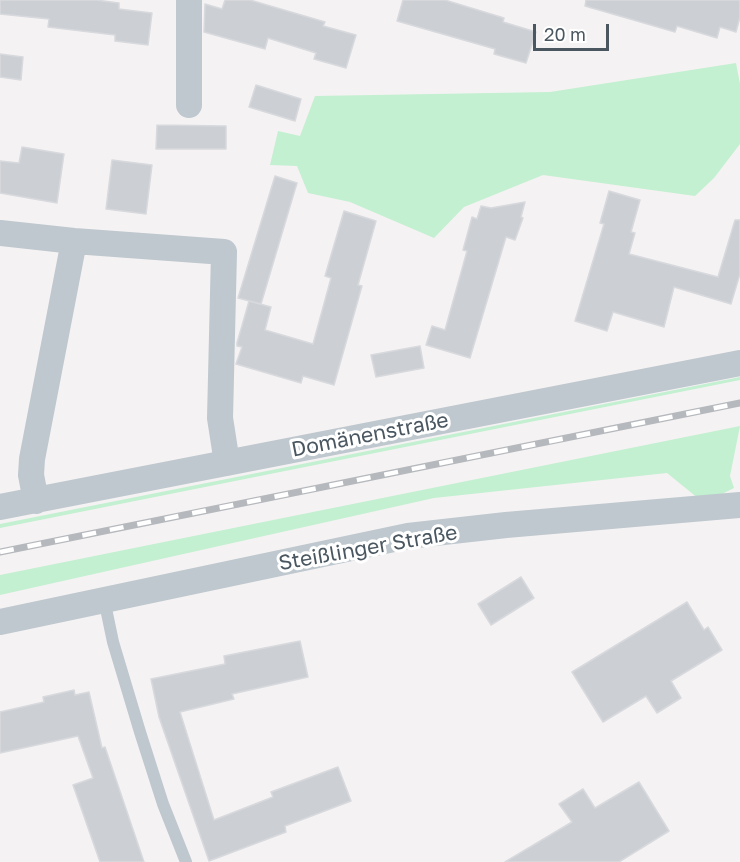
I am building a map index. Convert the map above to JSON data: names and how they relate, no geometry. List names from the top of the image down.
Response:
{
  "streets": {
    "street": ["Domänenstraße", "Steißlinger Straße"]
  },
  "scale_bar": "20 m"
}
